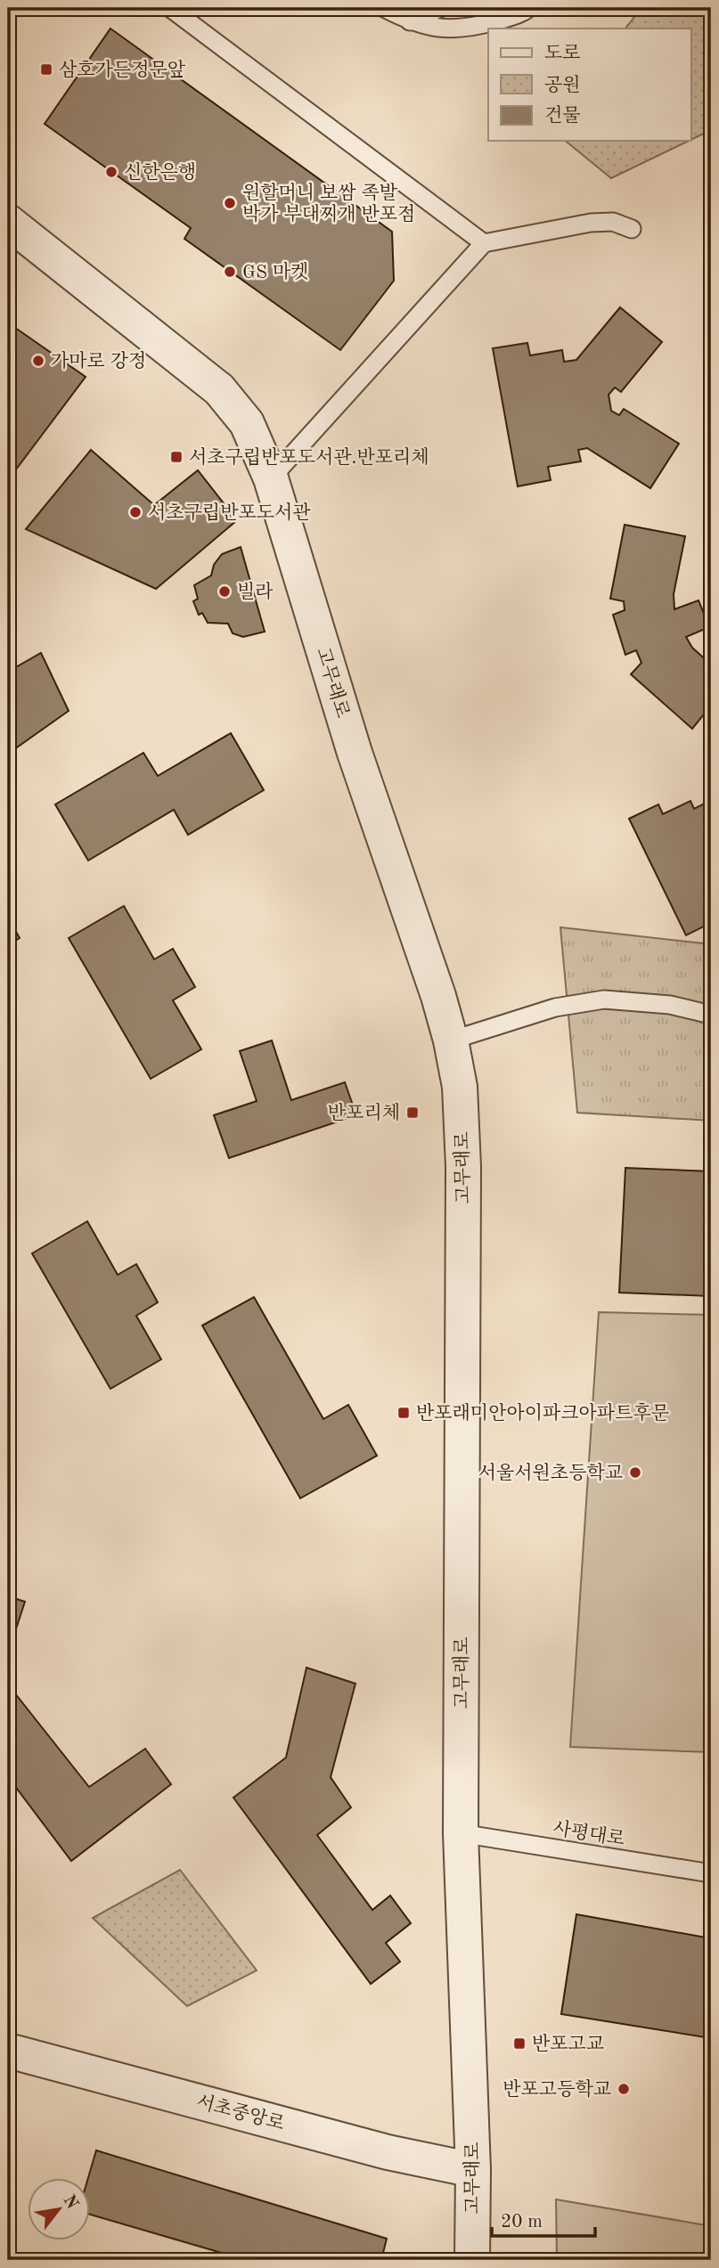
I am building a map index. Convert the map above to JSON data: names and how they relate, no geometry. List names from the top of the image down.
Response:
{
  "streets": {
    "street": ["고무래로", "서초중앙로"],
    "lane": ["사평대로"]
  },
  "crossings": [
    ["고무래로", "사평대로"],
    ["고무래로", "서초중앙로"]
  ],
  "places": {
    "transit": [
      "삼호가든정문앞",
      "서초구립반포도서관.반포리체",
      "반포리체",
      "반포래미안아이파크아파트후문",
      "반포고교"
    ],
    "other": [
      "신한은행",
      "원할머니 보쌈 족발 박가 부대찌개 반포점",
      "GS 마켓",
      "가마로 강정",
      "서초구립반포도서관",
      "빌라",
      "서울서원초등학교",
      "반포고등학교"
    ]
  },
  "legend": ["도로", "공원", "건물"],
  "scale_bar": "20 m",
  "north": "top right"
}
